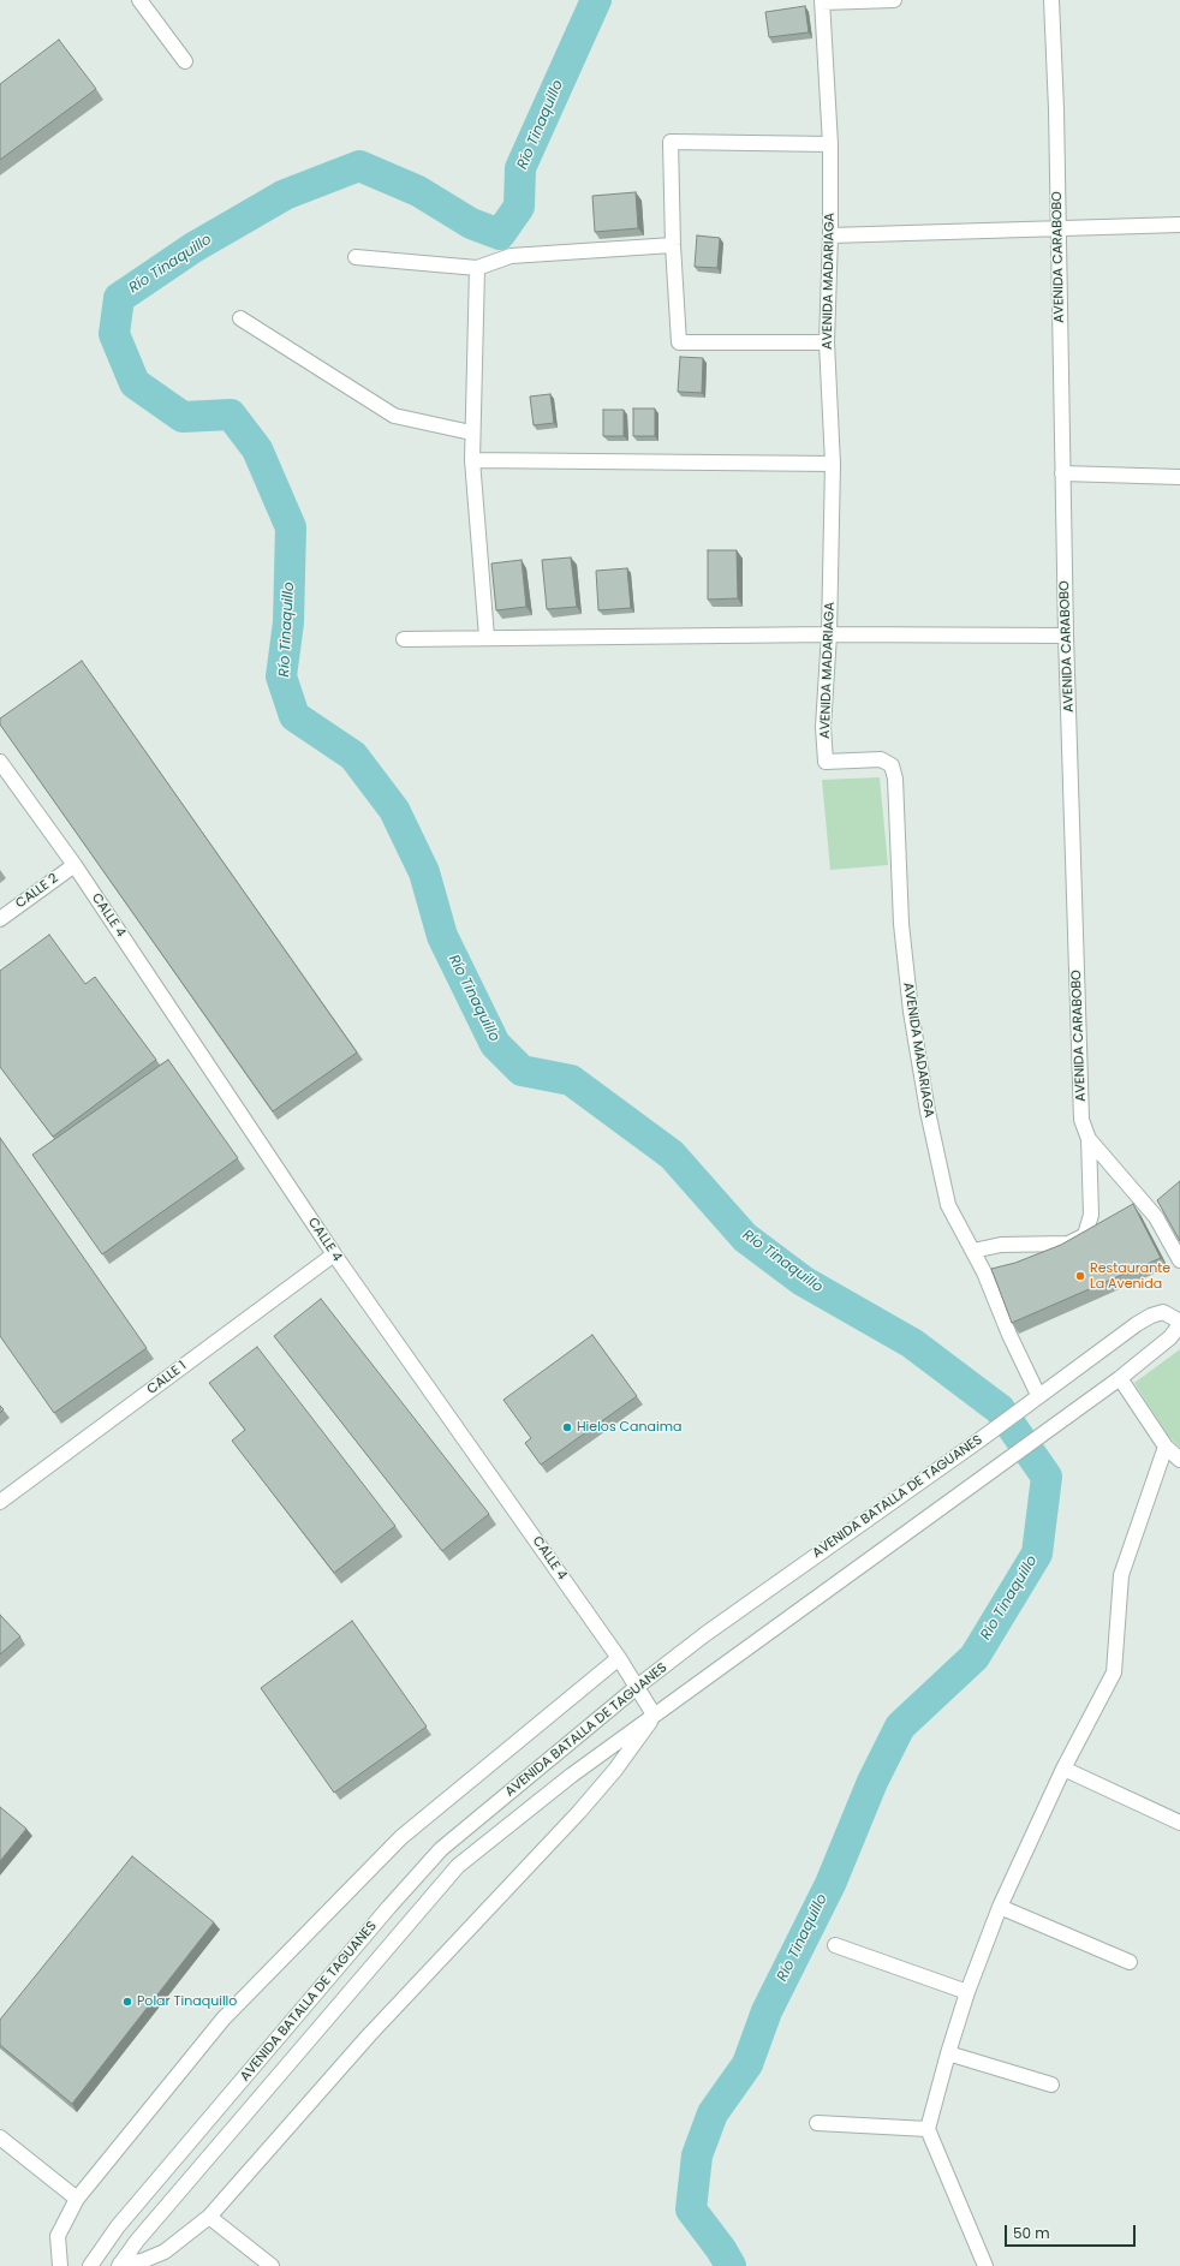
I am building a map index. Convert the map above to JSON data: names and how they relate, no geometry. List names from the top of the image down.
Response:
{
  "streets": {
    "street": [
      "AVENIDA CARABOBO",
      "AVENIDA MADARIAGA",
      "CALLE 2",
      "CALLE 4",
      "CALLE 1",
      "AVENIDA BATALLA DE TAGUANES"
    ]
  },
  "crossings": [
    ["AVENIDA MADARIAGA", "AVENIDA BATALLA DE TAGUANES"],
    ["CALLE 2", "CALLE 4"],
    ["CALLE 4", "CALLE 1"],
    ["CALLE 4", "AVENIDA BATALLA DE TAGUANES"]
  ],
  "water": ["Río Tinaquillo"],
  "places": ["Restaurante La Avenida", "Hielos Canaima", "Polar Tinaquillo"],
  "scale_bar": "50 m"
}
